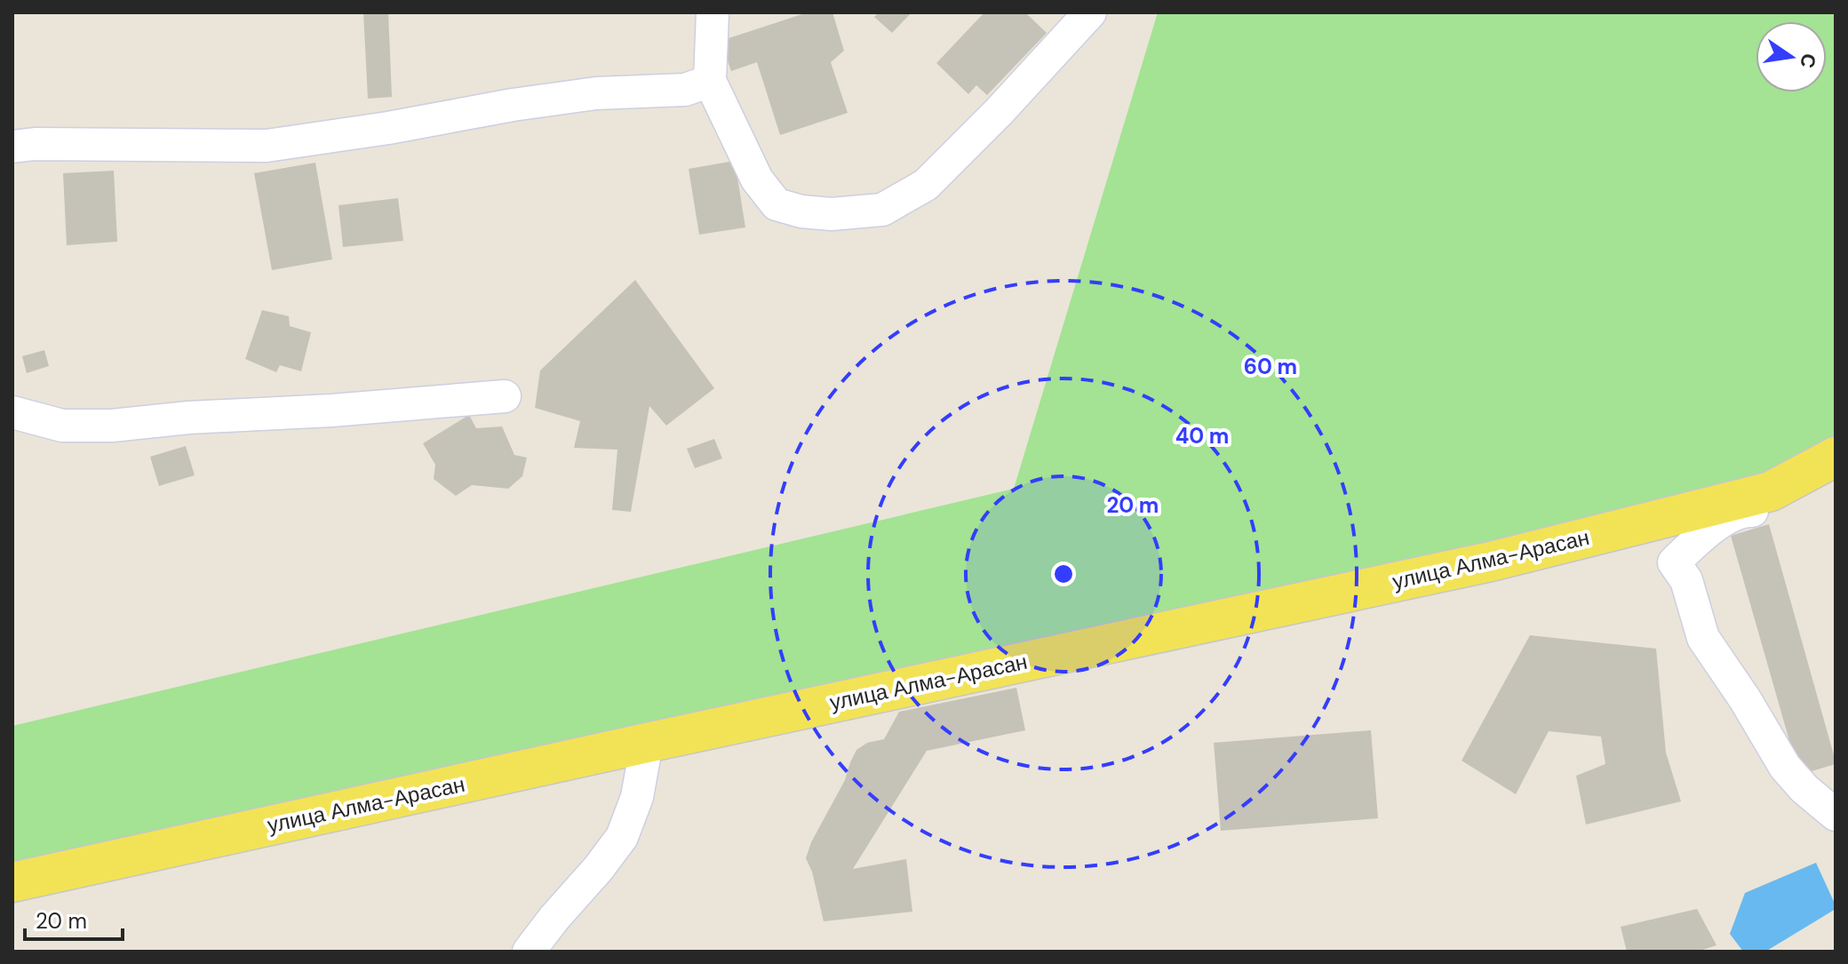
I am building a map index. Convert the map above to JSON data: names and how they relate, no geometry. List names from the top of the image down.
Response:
{
  "streets": {
    "main road": ["улица Алма-Арасан"]
  },
  "scale_bar": "20 m",
  "north": "right",
  "rings": ["60 m", "40 m", "20 m"]
}
